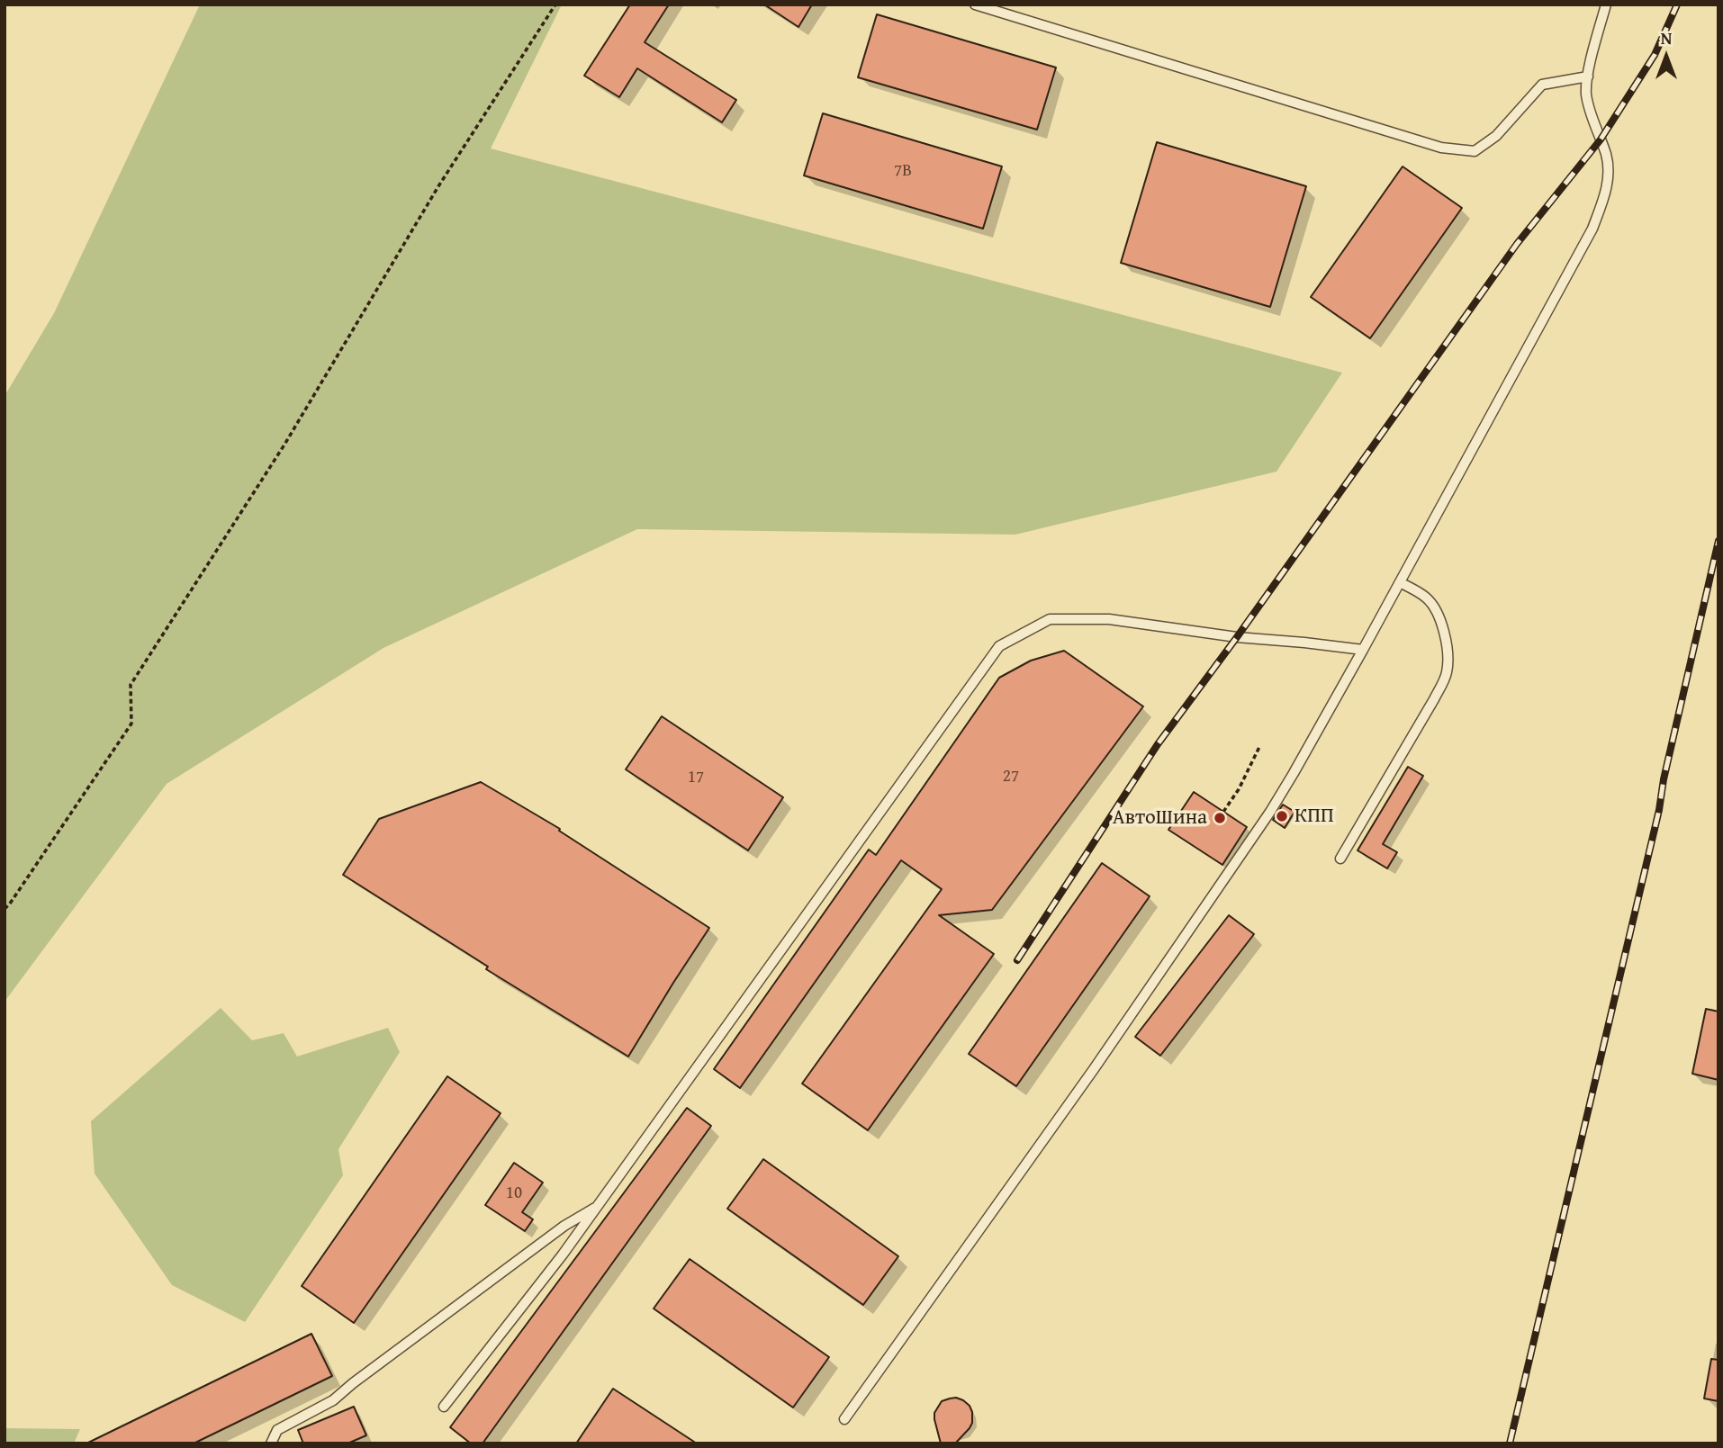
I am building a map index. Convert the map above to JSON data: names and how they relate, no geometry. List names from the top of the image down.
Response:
{
  "places": ["КПП", "АвтоШина"],
  "house_numbers": [
    "7В",
    "27",
    "17",
    "10"
  ],
  "north": "top"
}
